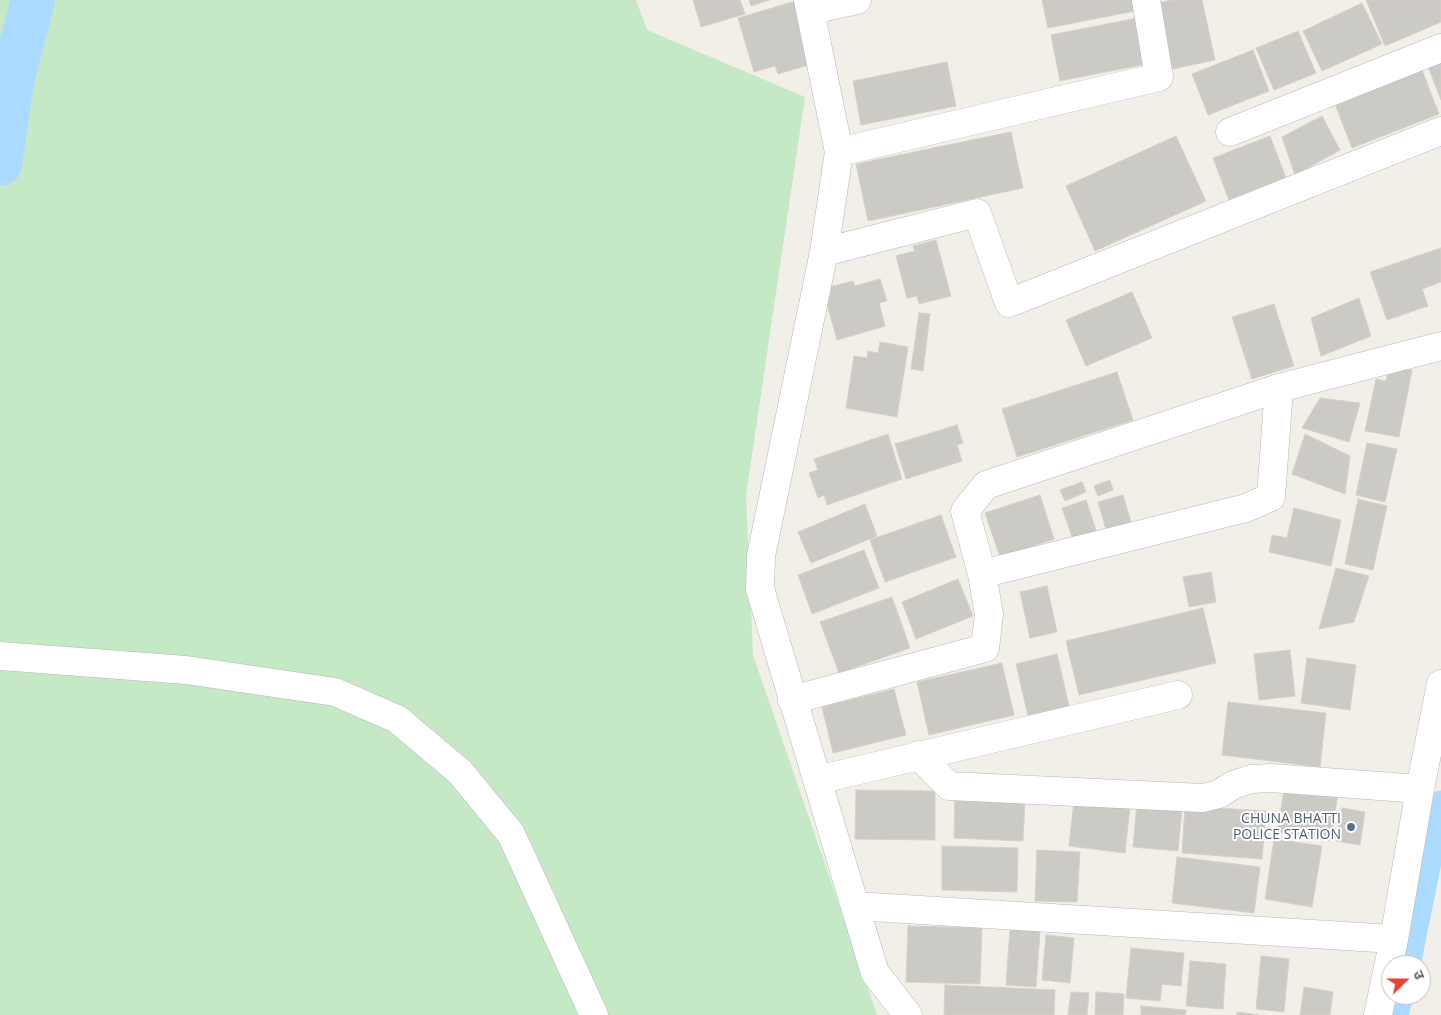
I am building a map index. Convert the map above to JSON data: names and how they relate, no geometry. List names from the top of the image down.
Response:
{
  "places": ["CHUNA BHATTI POLICE STATION"],
  "north": "right"
}
